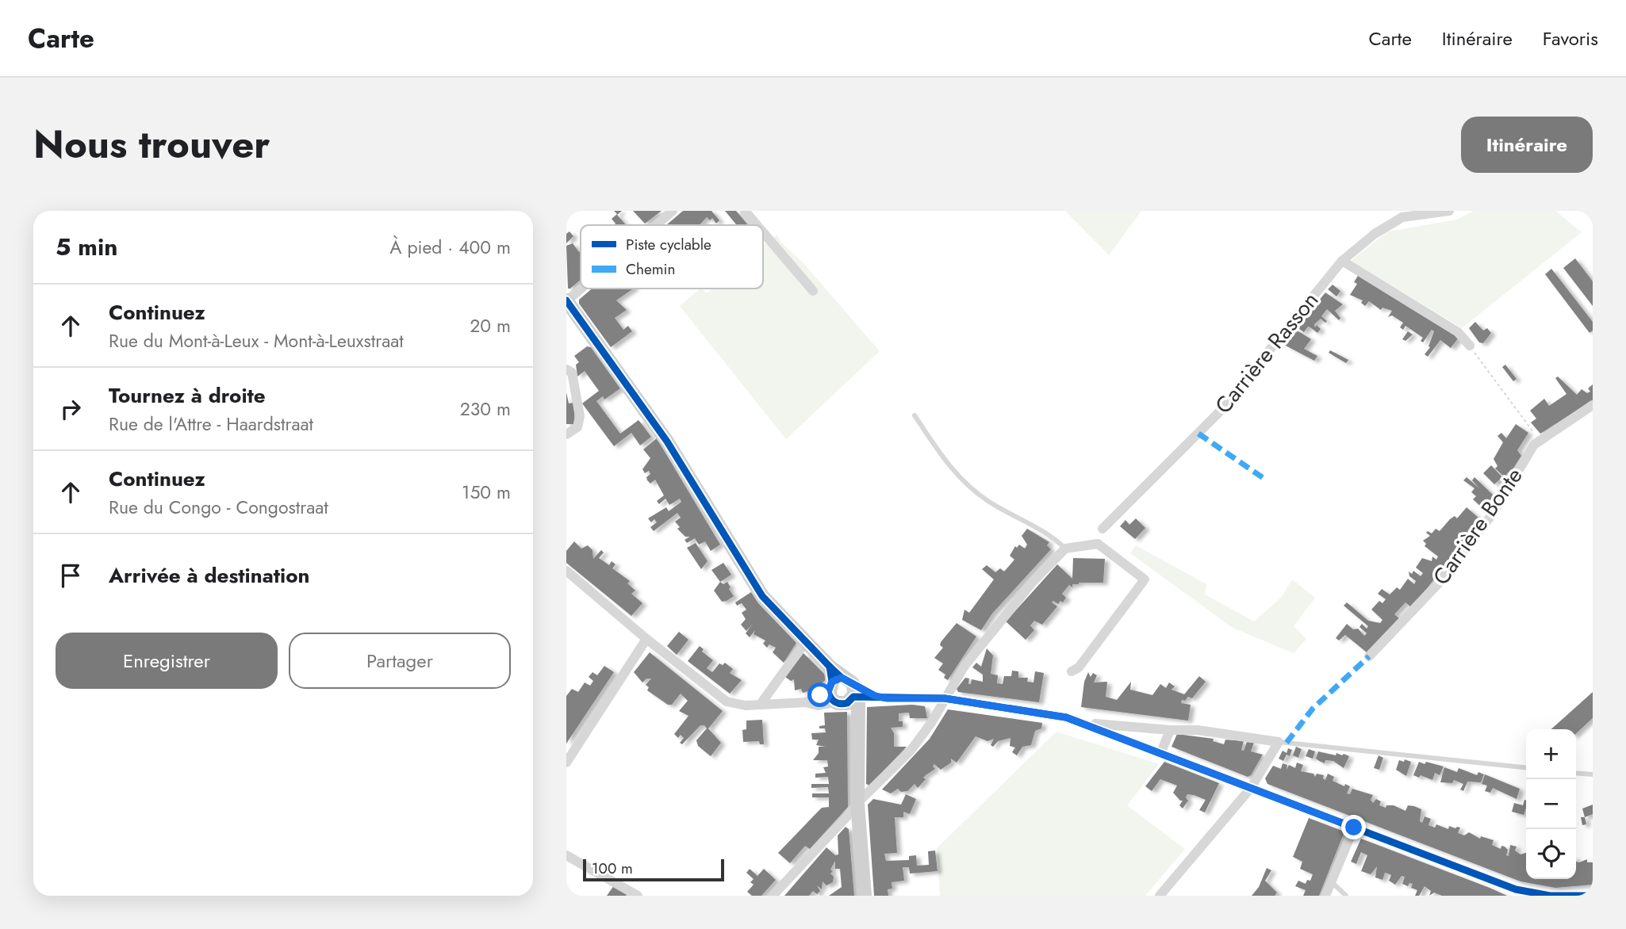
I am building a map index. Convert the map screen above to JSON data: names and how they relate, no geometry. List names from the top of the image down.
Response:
{
  "streets": {
    "street": ["Carrière Rasson", "Carrière Bonte"]
  },
  "legend": ["Piste cyclable", "Chemin"],
  "scale_bar": "100 m",
  "page": {
    "header": "Carte",
    "nav": ["Carte", "Itinéraire", "Favoris"],
    "title": "Nous trouver",
    "buttons": [
      "Itinéraire",
      ["Enregistrer", "Partager"]
    ],
    "heading": ["5 min", "À pied · 400 m"],
    "list": [
      ["Continuez", "Rue du Mont-à-Leux - Mont-à-Leuxstraat", "20 m"],
      ["Tournez à droite", "Rue de l'Attre - Haardstraat", "230 m"],
      ["Continuez", "Rue du Congo - Congostraat", "150 m"],
      "Arrivée à destination"
    ],
    "map_buttons": ["+", "−"],
    "scale": "100 m"
  }
}
